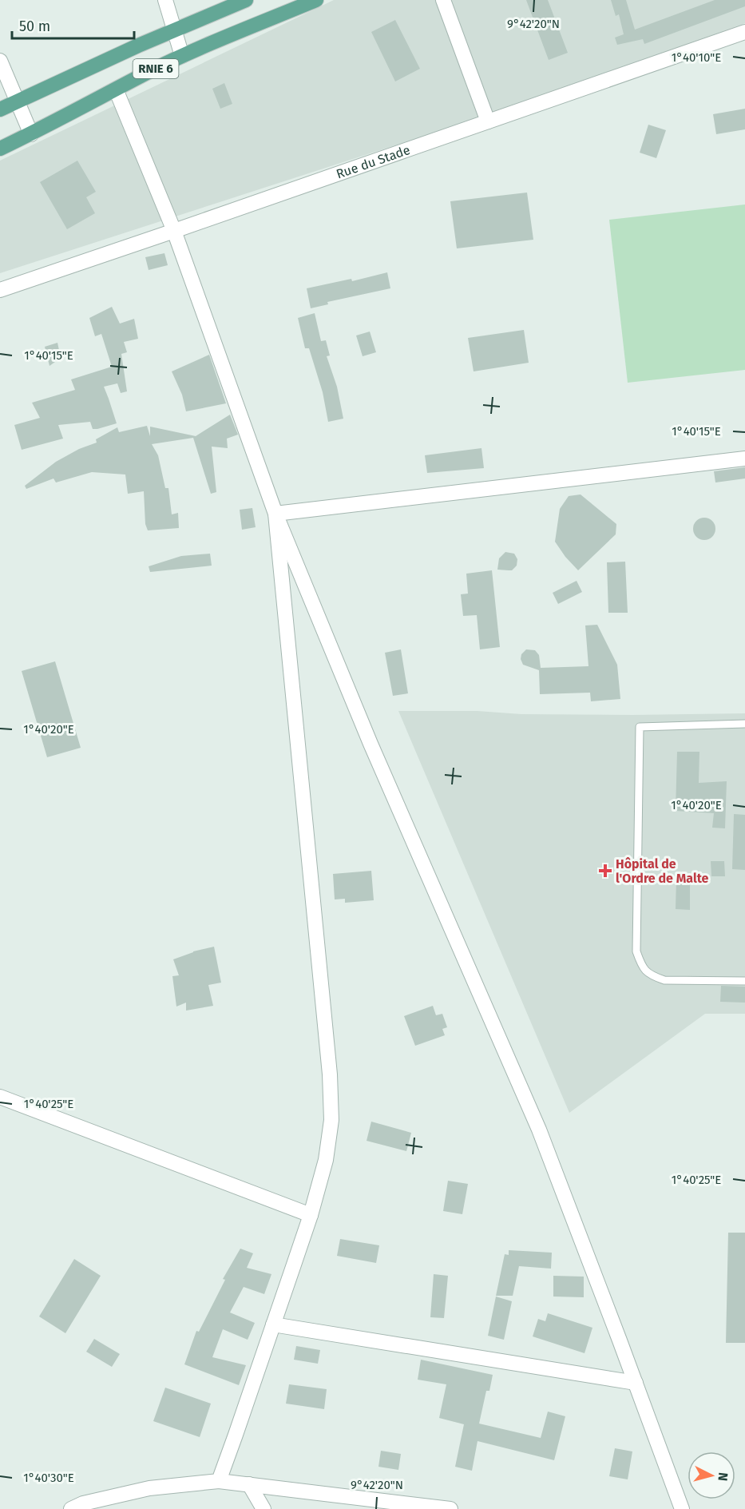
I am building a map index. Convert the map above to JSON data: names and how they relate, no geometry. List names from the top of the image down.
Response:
{
  "streets": {
    "main road": ["RNIE 6"],
    "street": ["Rue du Stade"]
  },
  "places": {
    "health": ["Hôpital de l'Ordre de Malte"]
  },
  "scale_bar": "50 m",
  "north": "right",
  "coordinates": [
    "9°42'20\"N",
    "1°40'10\"E",
    "1°40'15\"E",
    "1°40'20\"E",
    "1°40'25\"E",
    "1°40'30\"E"
  ]
}
